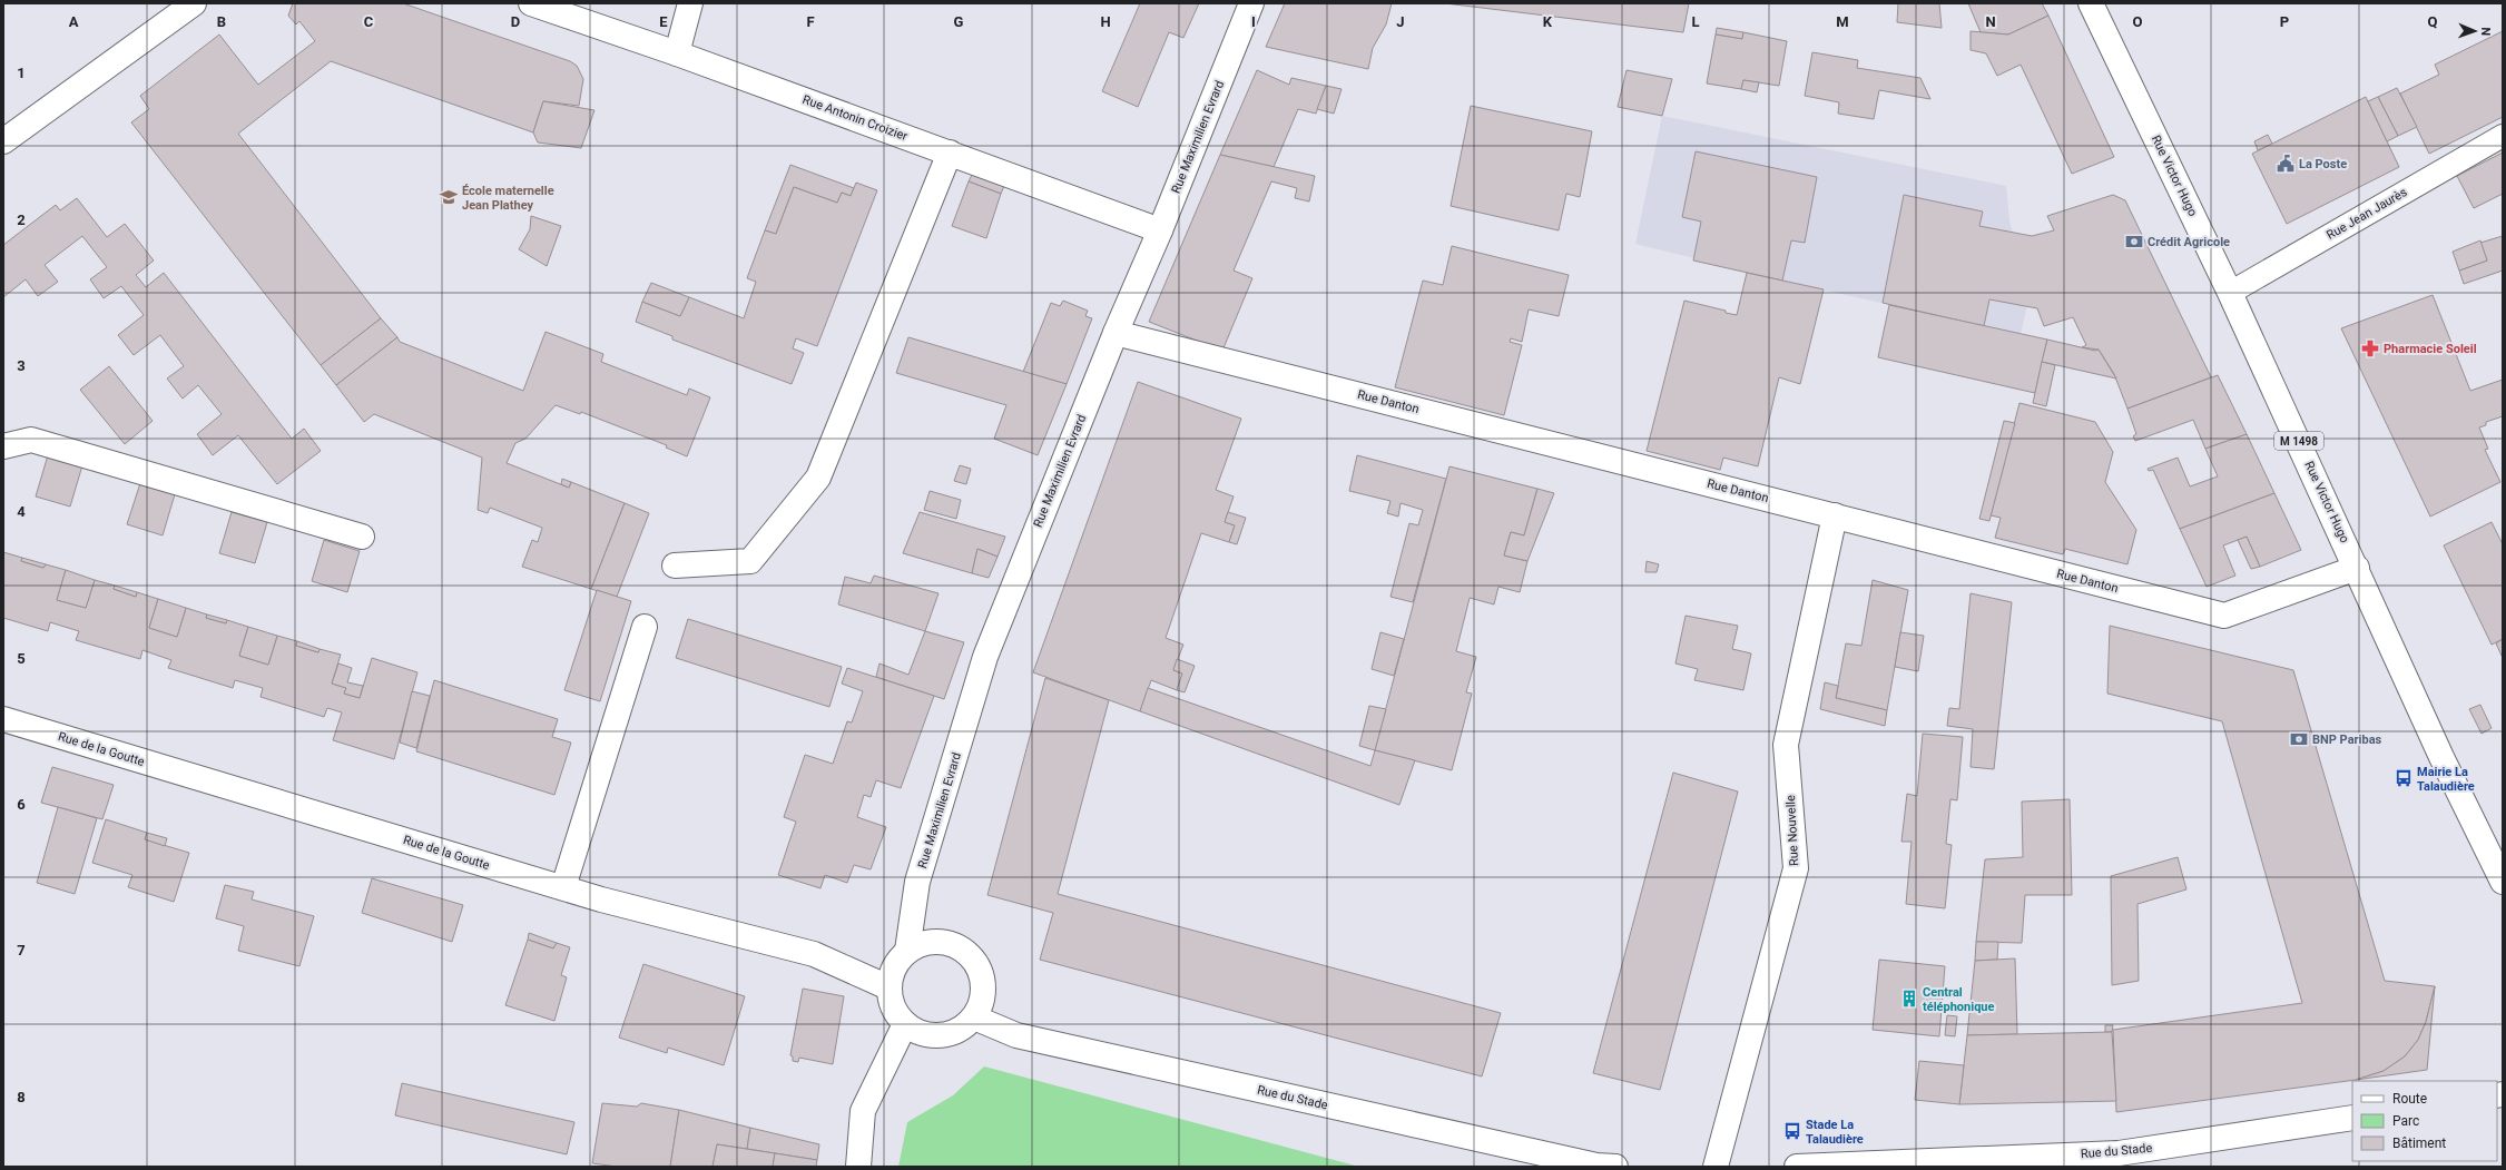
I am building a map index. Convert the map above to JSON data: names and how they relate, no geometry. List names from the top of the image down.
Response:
{
  "streets": {
    "street": [
      "Rue Antonin Croizier",
      "Rue Maximilien Evrard",
      "Rue Victor Hugo",
      "Rue Danton",
      "M 1498",
      "Rue de la Goutte",
      "Rue Nouvelle",
      "Rue du Stade"
    ],
    "lane": ["Rue Jean Jaurès"]
  },
  "crossings": [
    ["Rue Antonin Croizier", "Rue Maximilien Evrard"],
    ["Rue Maximilien Evrard", "Rue Danton"],
    ["Rue Maximilien Evrard", "Rue de la Goutte"],
    ["Rue Maximilien Evrard", "Rue du Stade"],
    ["Rue Victor Hugo", "Rue Jean Jaurès"],
    ["Rue Victor Hugo", "Rue Danton"],
    ["Rue Danton", "Rue Nouvelle"],
    ["Rue de la Goutte", "Rue du Stade"]
  ],
  "places": {
    "public building": ["La Poste"],
    "school or university": ["École maternelle Jean Plathey"],
    "bank": ["Crédit Agricole", "BNP Paribas"],
    "pharmacy": ["Pharmacie Soleil"],
    "bus stop": ["Mairie La Talaudière", "Stade La Talaudière"],
    "building": ["Central téléphonique"]
  },
  "legend": ["Route", "Parc", "Bâtiment"],
  "north": "right",
  "grid": {
    "columns": [
      "A",
      "B",
      "C",
      "D",
      "E",
      "F",
      "G",
      "H",
      "I",
      "J",
      "K",
      "L",
      "M",
      "N",
      "O",
      "P",
      "Q"
    ],
    "rows": [
      "1",
      "2",
      "3",
      "4",
      "5",
      "6",
      "7",
      "8"
    ]
  }
}
